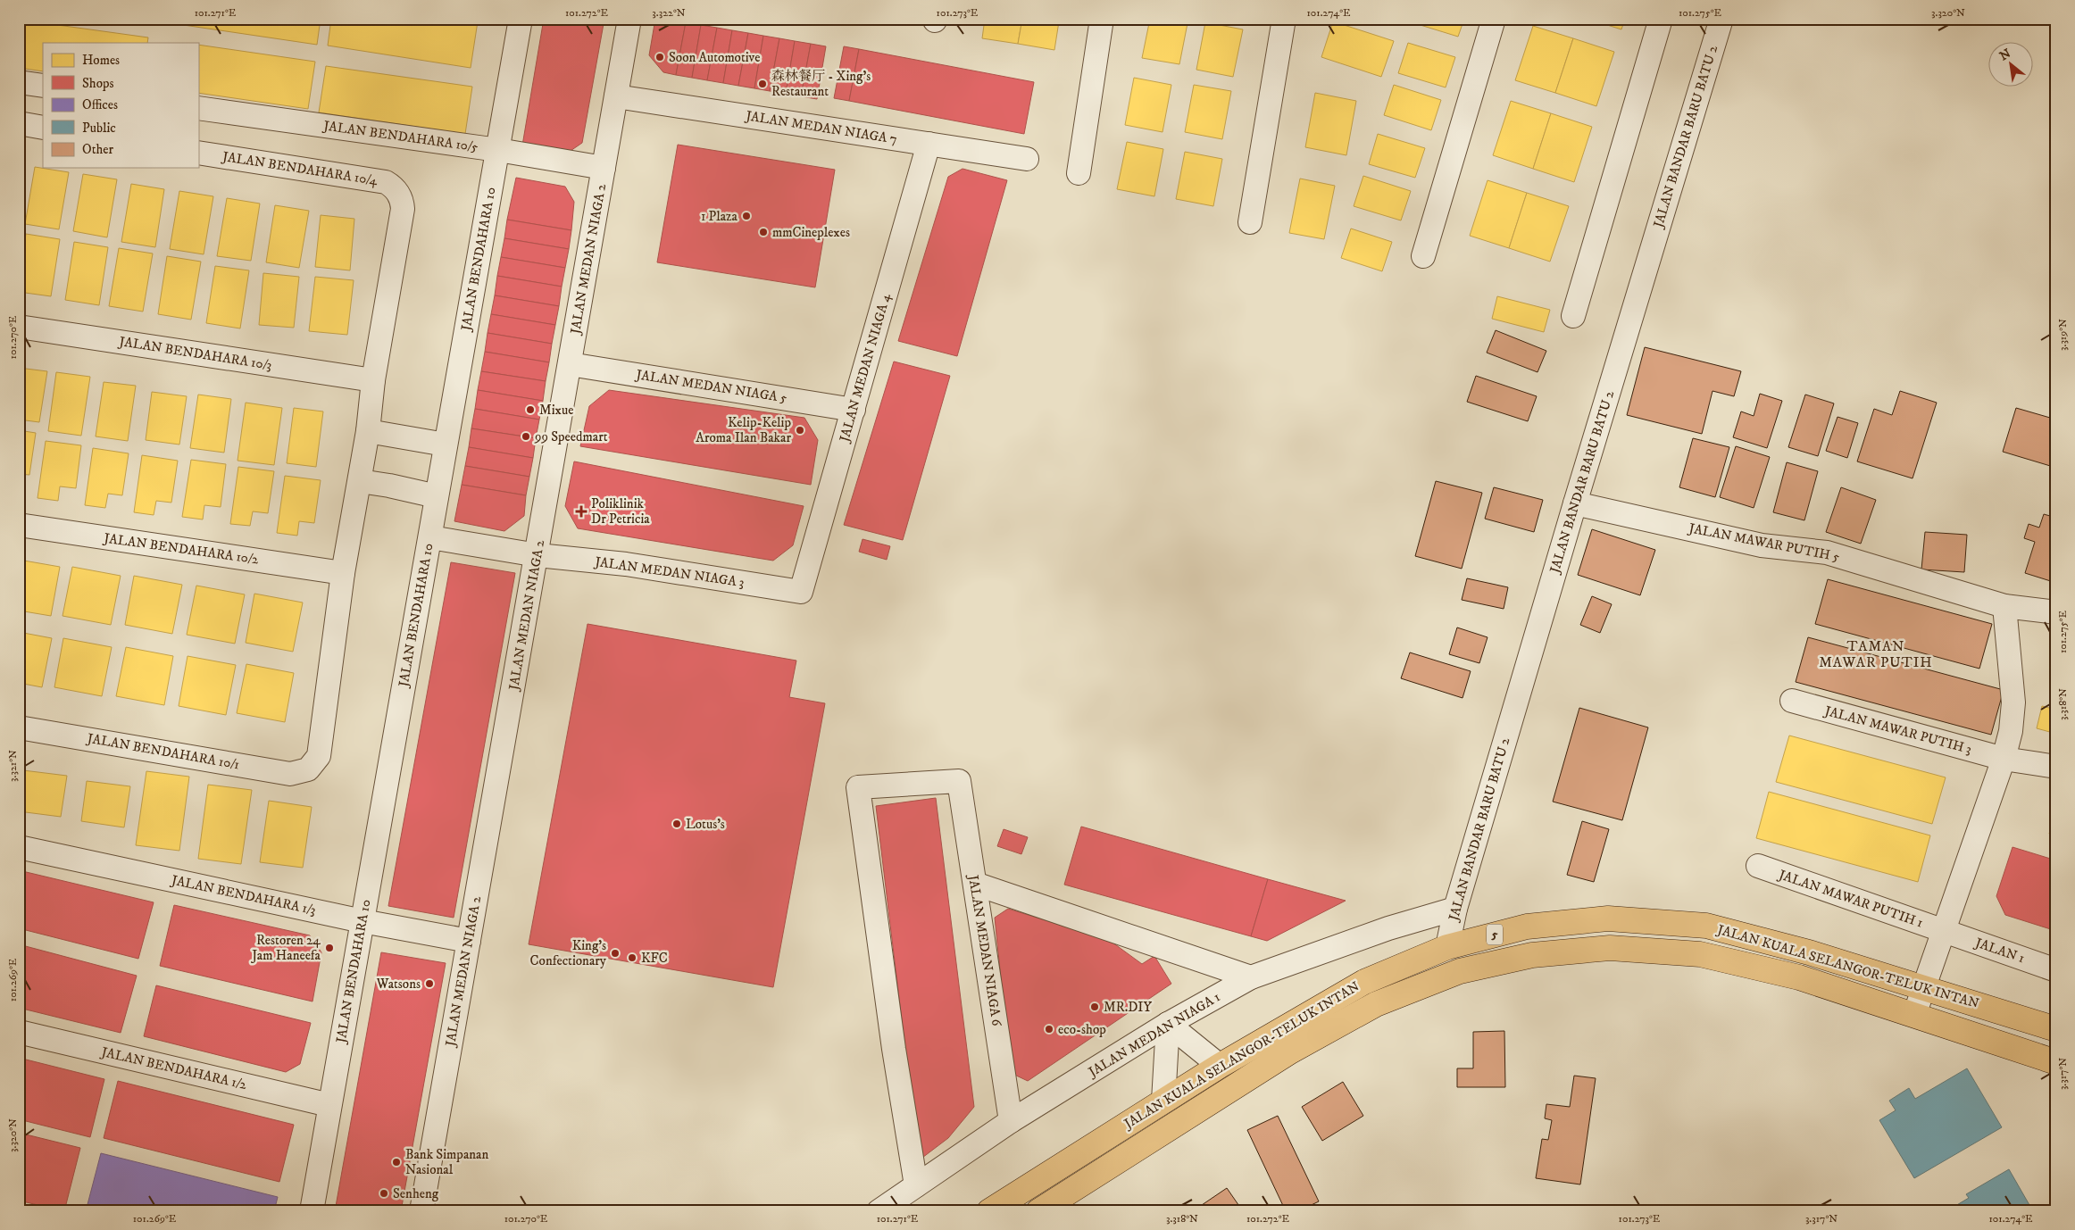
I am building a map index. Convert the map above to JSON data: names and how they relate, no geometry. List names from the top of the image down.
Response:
{
  "streets": {
    "highway": ["5", "JALAN KUALA SELANGOR-TELUK INTAN"],
    "street": [
      "JALAN MEDAN NIAGA 7",
      "JALAN BENDAHARA 10/5",
      "JALAN BANDAR BARU BATU 2",
      "JALAN BENDAHARA 10/4",
      "JALAN BENDAHARA 10",
      "JALAN MEDAN NIAGA 2",
      "JALAN BENDAHARA 10/3",
      "JALAN MEDAN NIAGA 4",
      "JALAN MEDAN NIAGA 5",
      "JALAN MAWAR PUTIH 5",
      "JALAN BENDAHARA 10/2",
      "JALAN MEDAN NIAGA 3",
      "JALAN MAWAR PUTIH 3",
      "JALAN BENDAHARA 10/1",
      "JALAN BENDAHARA 1/3",
      "JALAN MAWAR PUTIH 1",
      "JALAN MEDAN NIAGA 6",
      "JALAN 1",
      "JALAN MEDAN NIAGA 1",
      "JALAN BENDAHARA 1/2"
    ]
  },
  "crossings": [
    ["JALAN MEDAN NIAGA 7", "JALAN MEDAN NIAGA 2"],
    ["JALAN MEDAN NIAGA 7", "JALAN MEDAN NIAGA 4"],
    ["JALAN BENDAHARA 10/5", "JALAN BENDAHARA 10"],
    ["JALAN BENDAHARA 10/5", "JALAN MEDAN NIAGA 2"],
    ["JALAN BANDAR BARU BATU 2", "JALAN MAWAR PUTIH 5"],
    ["JALAN BANDAR BARU BATU 2", "JALAN KUALA SELANGOR-TELUK INTAN"],
    ["JALAN BANDAR BARU BATU 2", "JALAN MEDAN NIAGA 1"],
    ["JALAN BENDAHARA 10/4", "JALAN BENDAHARA 10/3"],
    ["JALAN BENDAHARA 10", "JALAN MEDAN NIAGA 3"],
    ["JALAN BENDAHARA 10", "JALAN BENDAHARA 1/3"],
    ["JALAN BENDAHARA 10", "JALAN BENDAHARA 1/2"],
    ["JALAN MEDAN NIAGA 2", "JALAN MEDAN NIAGA 5"],
    ["JALAN MEDAN NIAGA 2", "JALAN MEDAN NIAGA 3"],
    ["JALAN MEDAN NIAGA 2", "JALAN BENDAHARA 1/3"],
    ["JALAN MEDAN NIAGA 4", "JALAN MEDAN NIAGA 5"],
    ["JALAN MEDAN NIAGA 4", "JALAN MEDAN NIAGA 3"],
    ["JALAN BENDAHARA 10/2", "JALAN BENDAHARA 10/1"],
    ["JALAN MAWAR PUTIH 1", "JALAN 1"],
    ["JALAN MEDAN NIAGA 6", "JALAN MEDAN NIAGA 1"]
  ],
  "districts": ["TAMAN MAWAR PUTIH"],
  "places": {
    "other": [
      "Soon Automotive",
      "森林餐厅 - Xing's Restaurant",
      "1 Plaza",
      "mmCineplexes",
      "Mixue",
      "Kelip-Kelip Aroma Ilan Bakar",
      "99 Speedmart",
      "Lotus's",
      "Restoren 24 Jam Haneefa",
      "King's Confectionary",
      "KFC",
      "Watsons",
      "MR.DIY",
      "eco-shop",
      "Bank Simpanan Nasional",
      "Senheng"
    ],
    "health": ["Poliklinik Dr Petricia"]
  },
  "legend": [
    "Homes",
    "Shops",
    "Offices",
    "Public",
    "Other"
  ],
  "north": "top left",
  "coordinates": [
    "101.271°E",
    "101.272°E",
    "3.322°N",
    "101.273°E",
    "101.274°E",
    "101.275°E",
    "3.320°N",
    "3.319°N",
    "101.270°E",
    "3.318°N",
    "3.321°N",
    "101.269°E",
    "3.317°N"
  ]
}
